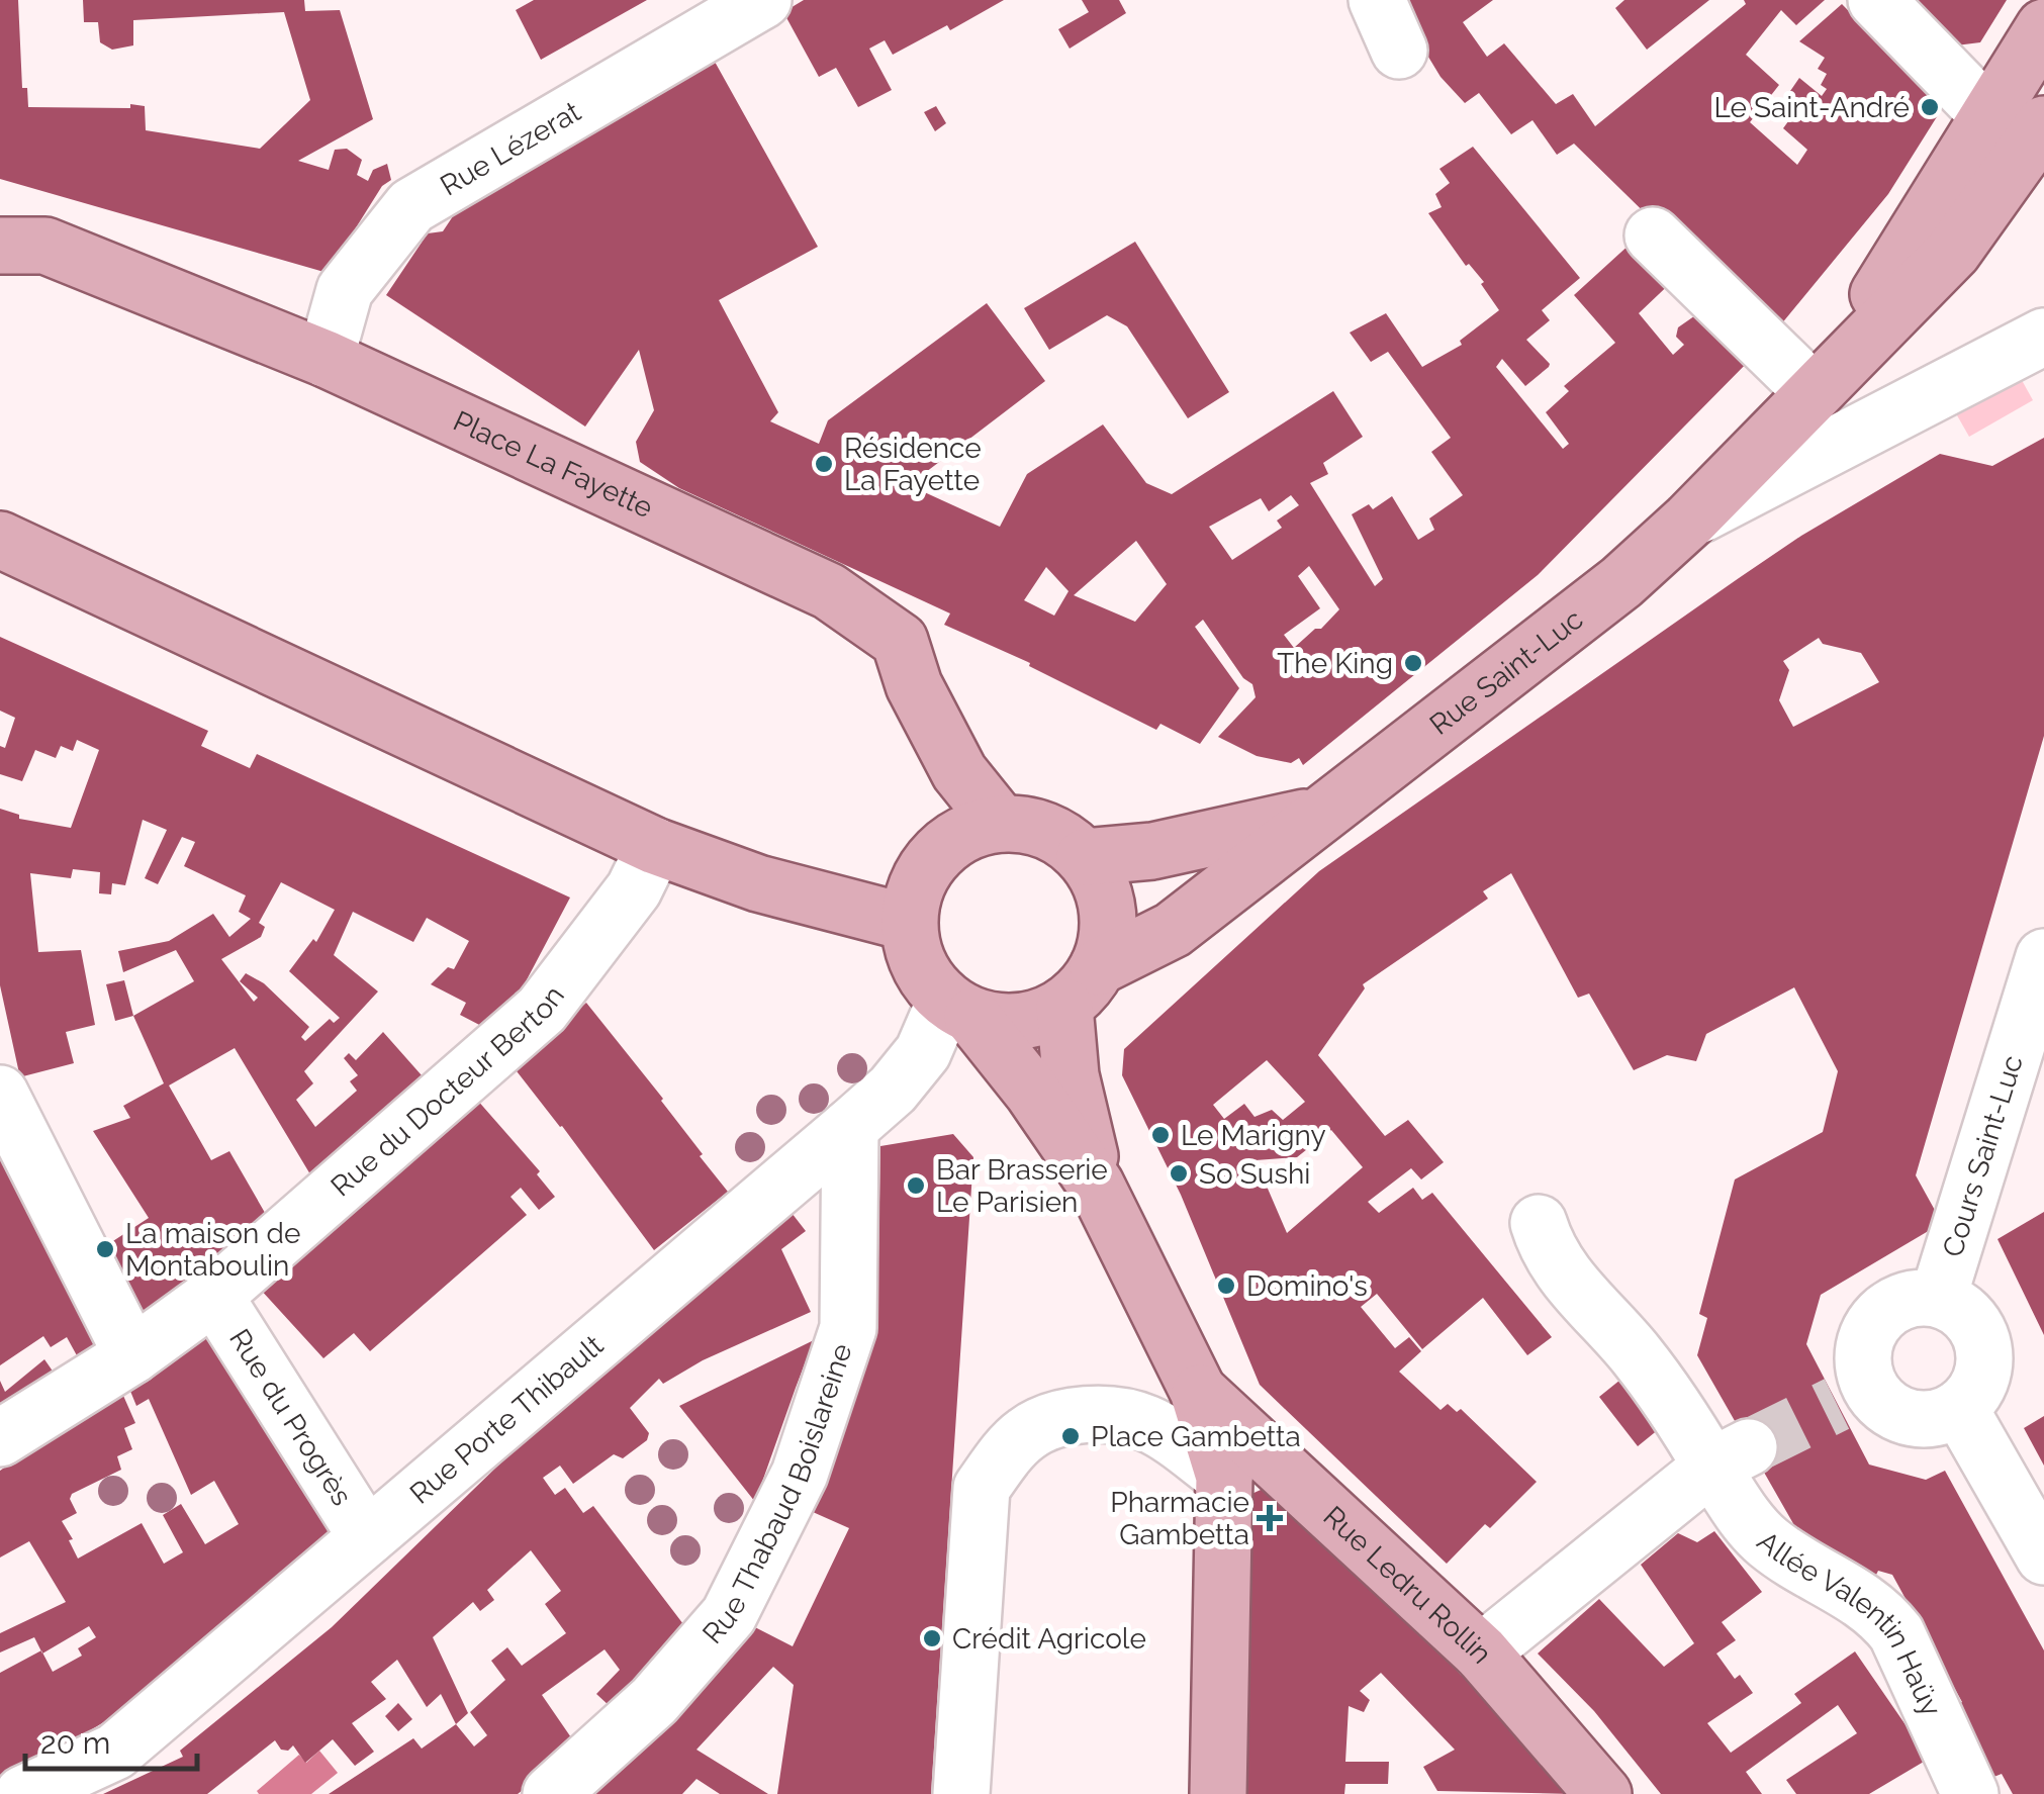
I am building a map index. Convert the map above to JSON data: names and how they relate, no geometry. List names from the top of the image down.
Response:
{
  "streets": {
    "main road": ["Place La Fayette", "Rue Saint-Luc", "Rue Ledru Rollin"],
    "street": [
      "Rue Lézerat",
      "Rue du Docteur Berton",
      "Cours Saint-Luc",
      "Rue du Progrès",
      "Rue Porte Thibault",
      "Rue Thabaud Boislareine",
      "Allée Valentin Haüy"
    ]
  },
  "crossings": [
    ["Rue Lézerat", "Place La Fayette"],
    ["Place La Fayette", "Rue Saint-Luc"],
    ["Place La Fayette", "Rue Porte Thibault"],
    ["Rue Saint-Luc", "Rue Porte Thibault"],
    ["Rue du Docteur Berton", "Rue du Progrès"],
    ["Rue du Progrès", "Rue Porte Thibault"],
    ["Rue Porte Thibault", "Rue Thabaud Boislareine"]
  ],
  "places": {
    "other": [
      "Le Saint-André",
      "Résidence La Fayette",
      "The King",
      "Le Marigny",
      "So Sushi",
      "Bar Brasserie Le Parisien",
      "La maison de Montaboulin",
      "Domino's",
      "Place Gambetta",
      "Crédit Agricole"
    ],
    "health": ["Pharmacie Gambetta"]
  },
  "scale_bar": "20 m"
}
